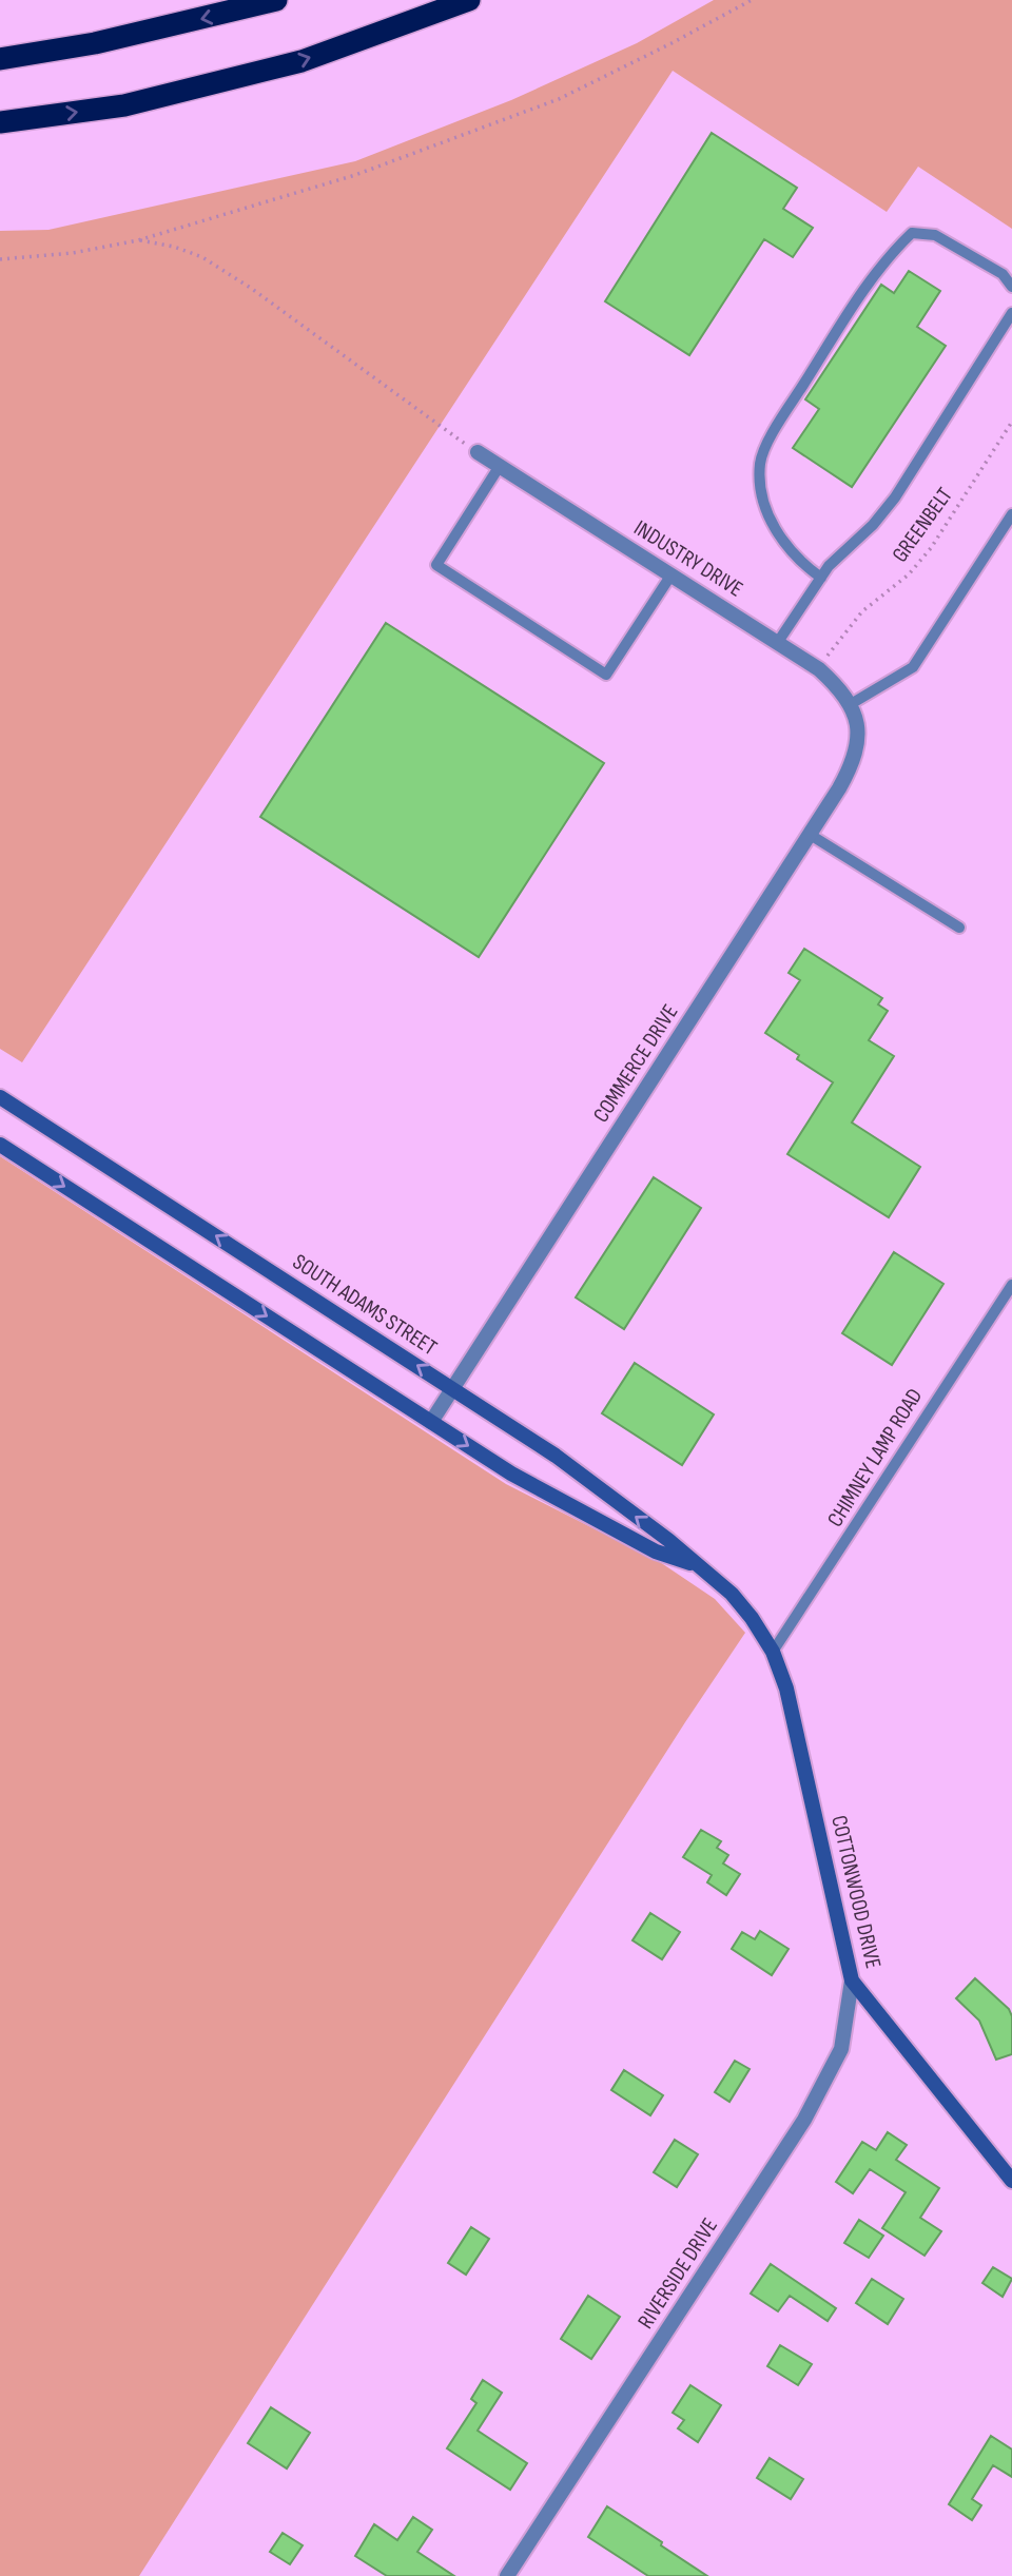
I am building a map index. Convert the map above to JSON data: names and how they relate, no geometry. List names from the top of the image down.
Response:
{
  "streets": {
    "street": [
      "INDUSTRY DRIVE",
      "COMMERCE DRIVE",
      "SOUTH ADAMS STREET",
      "COTTONWOOD DRIVE",
      "RIVERSIDE DRIVE"
    ],
    "lane": ["CHIMNEY LAMP ROAD"],
    "path": ["GREENBELT"]
  },
  "crossings": [
    ["GREENBELT", "INDUSTRY DRIVE"],
    ["INDUSTRY DRIVE", "COMMERCE DRIVE"],
    ["COMMERCE DRIVE", "SOUTH ADAMS STREET"],
    ["SOUTH ADAMS STREET", "CHIMNEY LAMP ROAD"],
    ["SOUTH ADAMS STREET", "COTTONWOOD DRIVE"],
    ["CHIMNEY LAMP ROAD", "COTTONWOOD DRIVE"],
    ["COTTONWOOD DRIVE", "RIVERSIDE DRIVE"]
  ]
}
